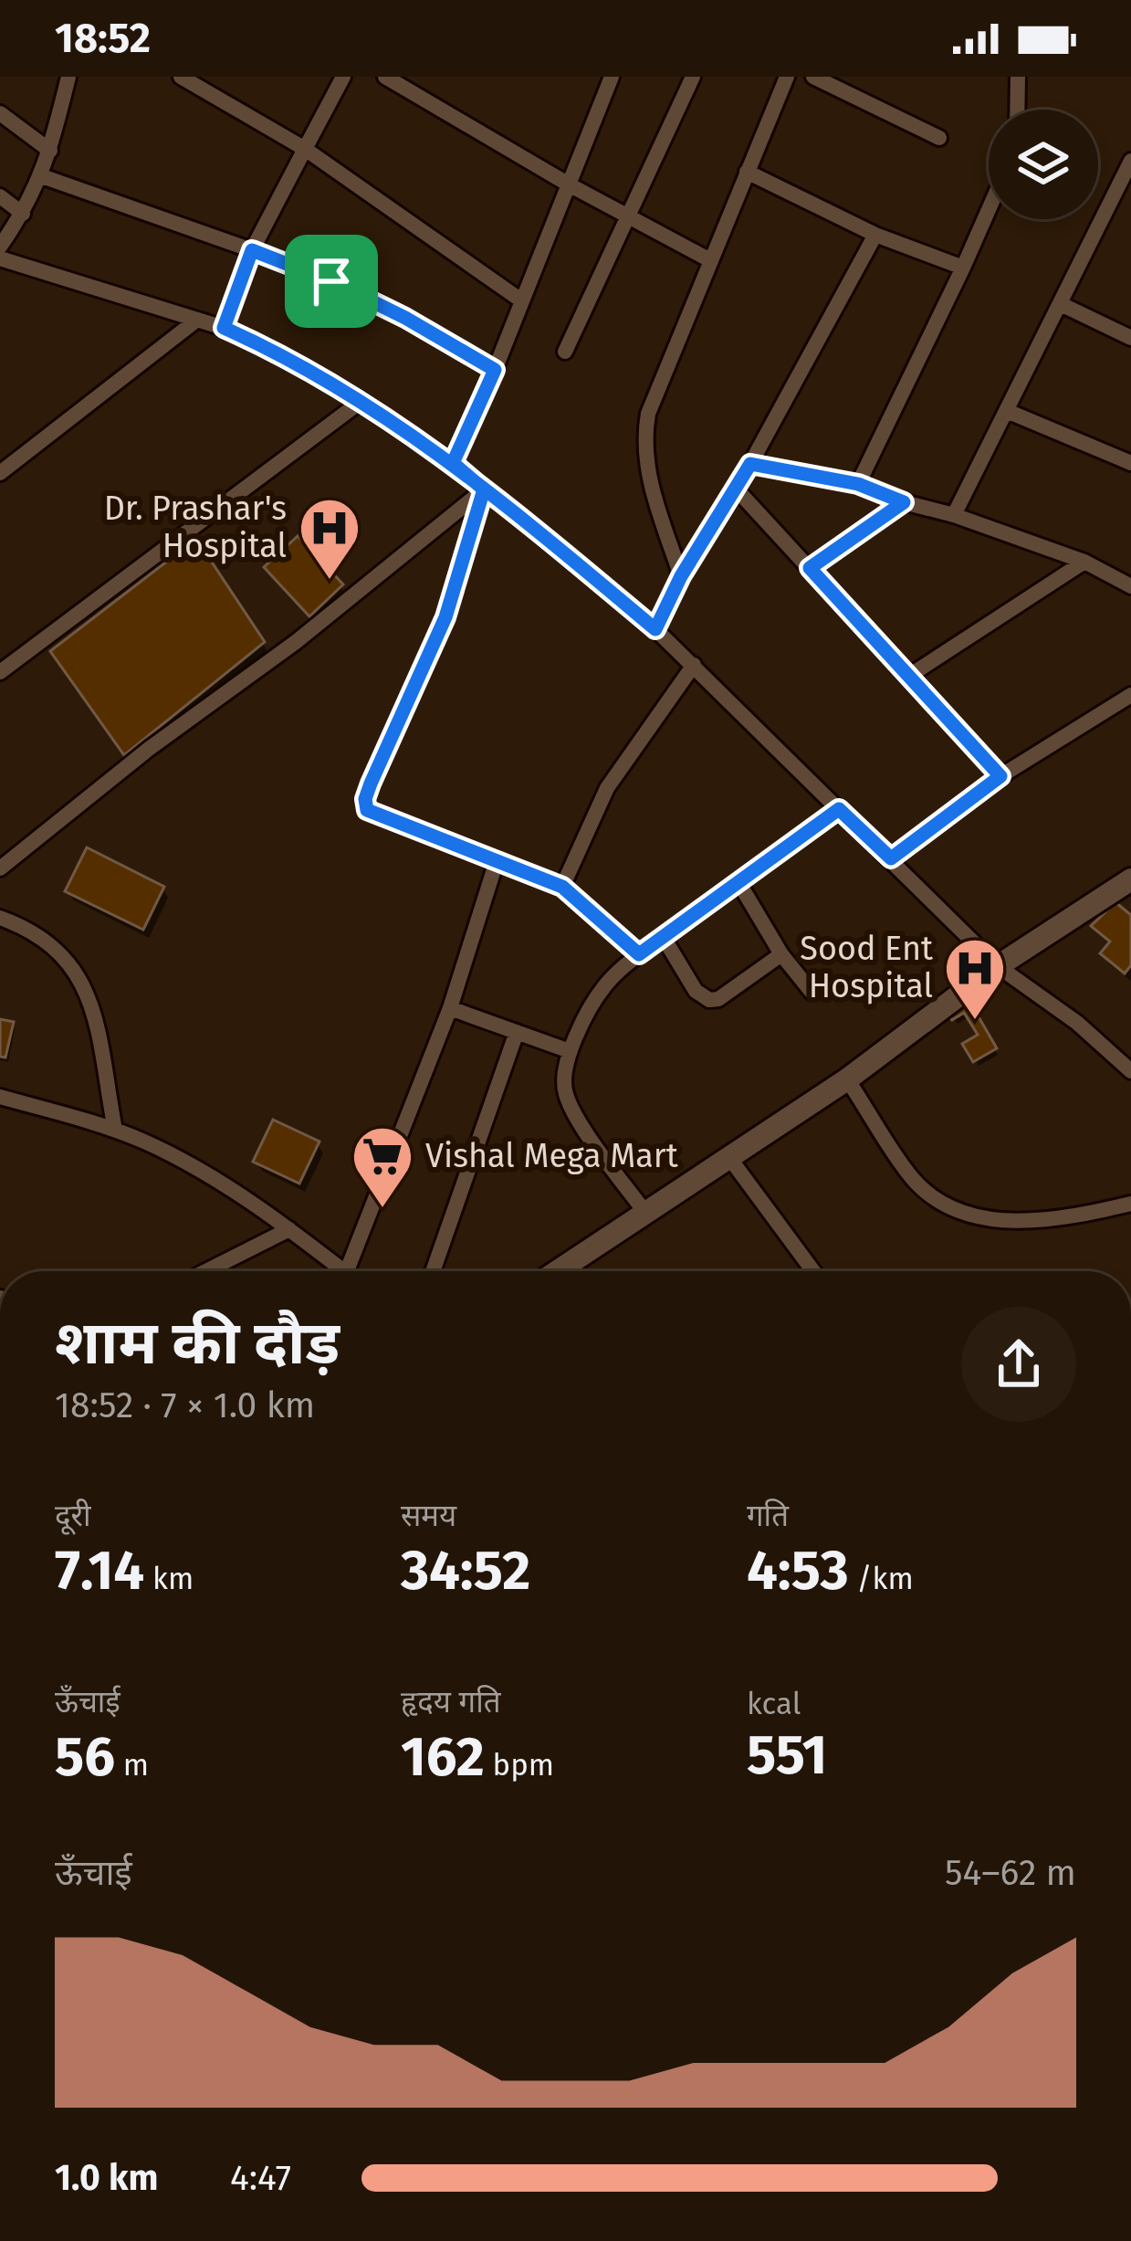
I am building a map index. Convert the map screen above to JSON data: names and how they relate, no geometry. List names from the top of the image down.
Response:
{
  "places": {
    "hospital": ["Dr. Prashar's Hospital", "Sood Ent Hospital"],
    "supermarket": ["Vishal Mega Mart"]
  },
  "page": {
    "status": "18:52",
    "heading": ["शाम की दौड़", "18:52 · 7 × 1.0 km"],
    "stats": [
      ["दूरी", "7.14 km"],
      ["समय", "34:52"],
      ["गति", "4:53 /km"],
      ["ऊँचाई", "56 m"],
      ["हृदय गति", "162 bpm"],
      ["kcal", "551"]
    ],
    "chart": ["ऊँचाई", "54–62 m"],
    "list": [
      {
        "name": "1.0 km",
        "note": "4:47"
      }
    ]
  }
}
